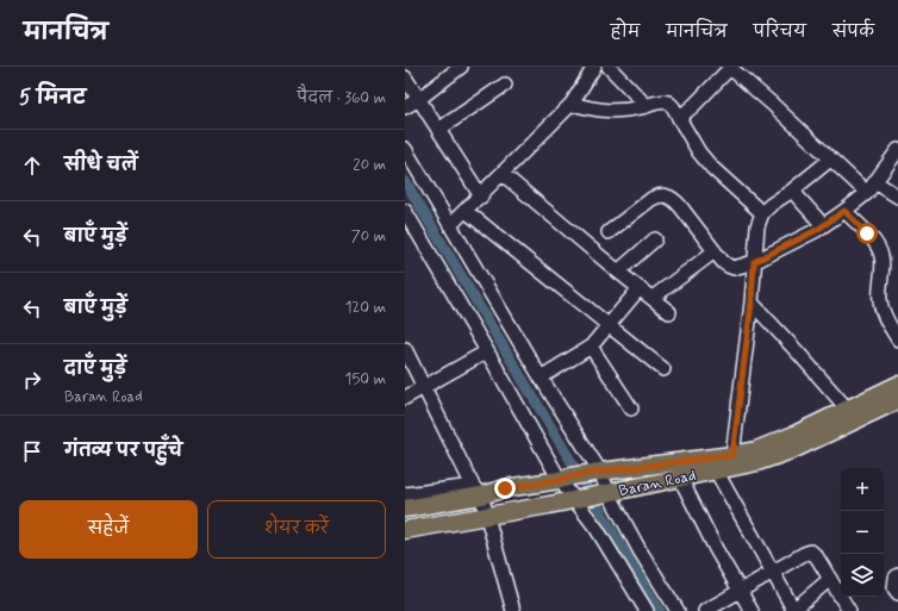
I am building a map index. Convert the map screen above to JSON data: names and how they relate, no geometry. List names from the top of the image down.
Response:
{
  "streets": {
    "main road": ["Baran Road"]
  },
  "page": {
    "header": "मानचित्र",
    "nav": [
      "होम",
      "मानचित्र",
      "परिचय",
      "संपर्क"
    ],
    "heading": ["5 मिनट", "पैदल · 360 m"],
    "list": [
      ["सीधे चलें", "20 m"],
      ["बाएँ मुड़ें", "70 m"],
      ["बाएँ मुड़ें", "120 m"],
      ["दाएँ मुड़ें", "Baran Road", "150 m"],
      "गंतव्य पर पहुँचे"
    ],
    "map_buttons": ["+", "−"],
    "buttons": ["सहेजें", "शेयर करें"]
  }
}
